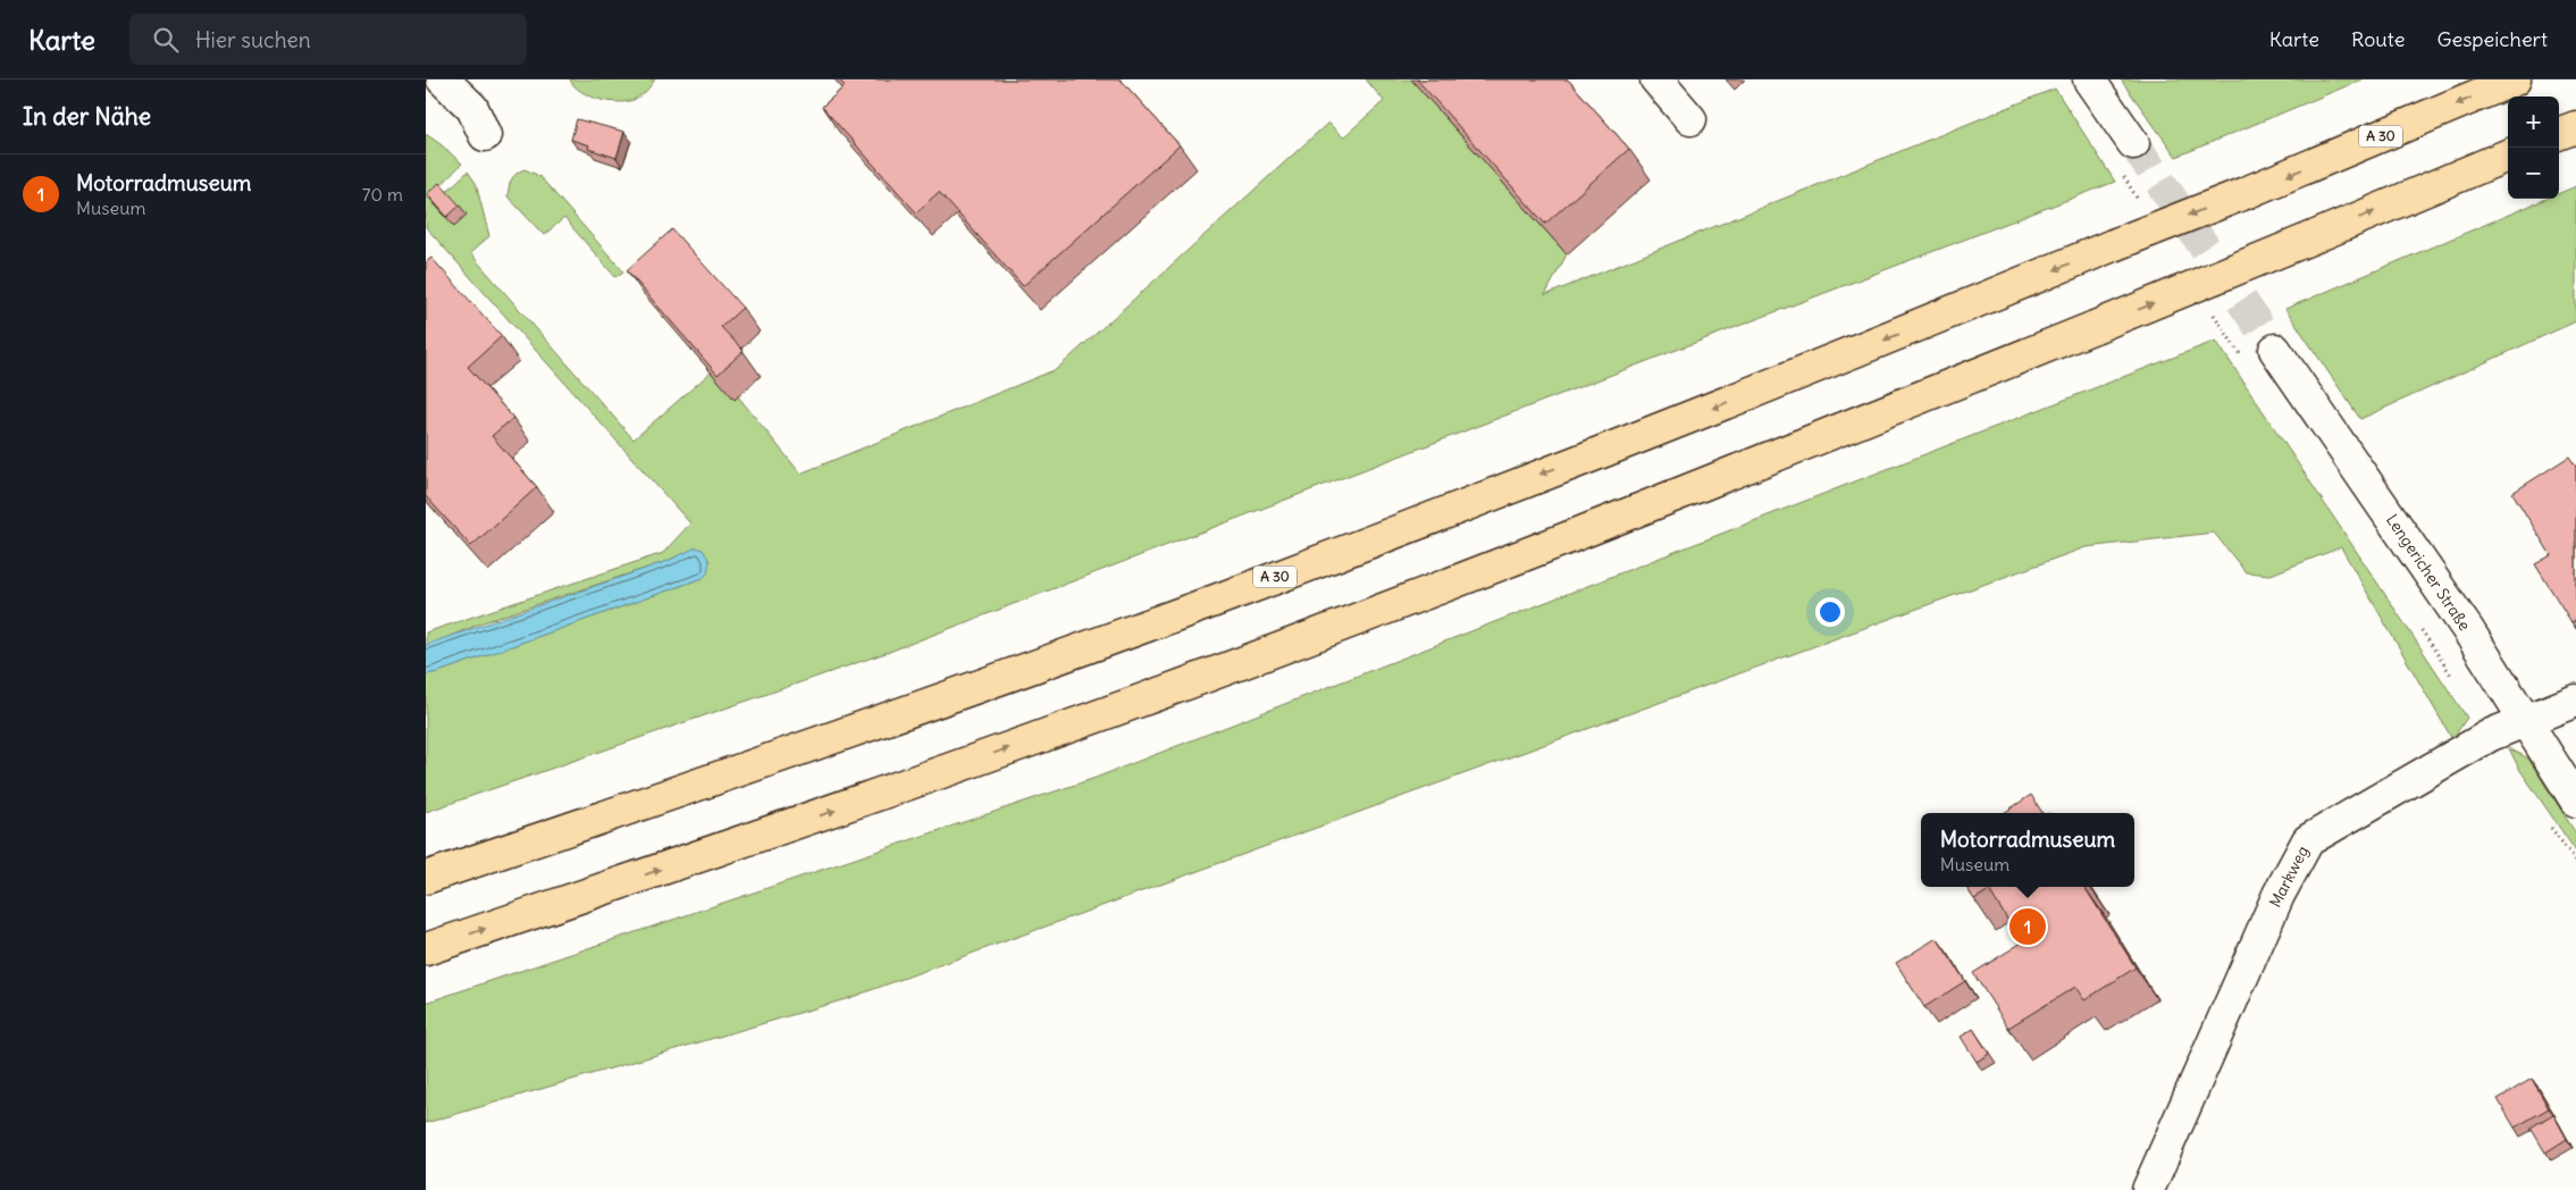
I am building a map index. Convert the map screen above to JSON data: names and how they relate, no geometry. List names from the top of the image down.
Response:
{
  "streets": {
    "highway": ["A 30"],
    "street": ["Lengericher Straße", "Markweg"]
  },
  "crossings": [
    ["Lengericher Straße", "Markweg"]
  ],
  "page": {
    "header": "Karte",
    "search": "Hier suchen",
    "nav": ["Karte", "Route", "Gespeichert"],
    "heading": "In der Nähe",
    "map_buttons": ["+", "−"],
    "list": [
      {
        "mark": "1",
        "name": "Motorradmuseum",
        "note": "Museum",
        "value": "70 m"
      }
    ],
    "popup": ["Motorradmuseum", "Museum"],
    "pins": "1"
  }
}
